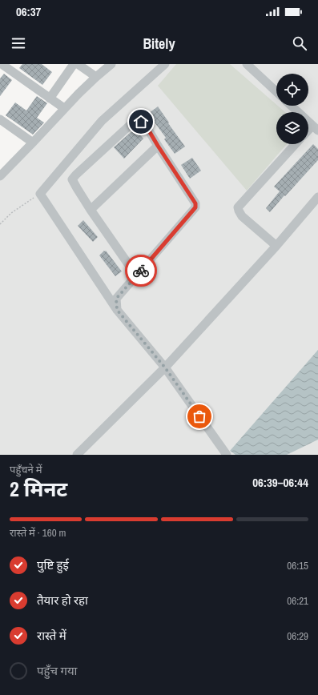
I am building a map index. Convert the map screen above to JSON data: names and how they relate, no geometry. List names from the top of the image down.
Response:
{
  "page": {
    "status": "06:37",
    "header": "Bitely",
    "heading": ["2 मिनट", "पहुँचने में", "06:39–06:44"],
    "bar": "रास्ते में · 160 m",
    "list": [
      ["पुष्टि हुई", "06:15"],
      ["तैयार हो रहा", "06:21"],
      ["रास्ते में", "06:29"],
      "पहुँच गया"
    ]
  }
}
